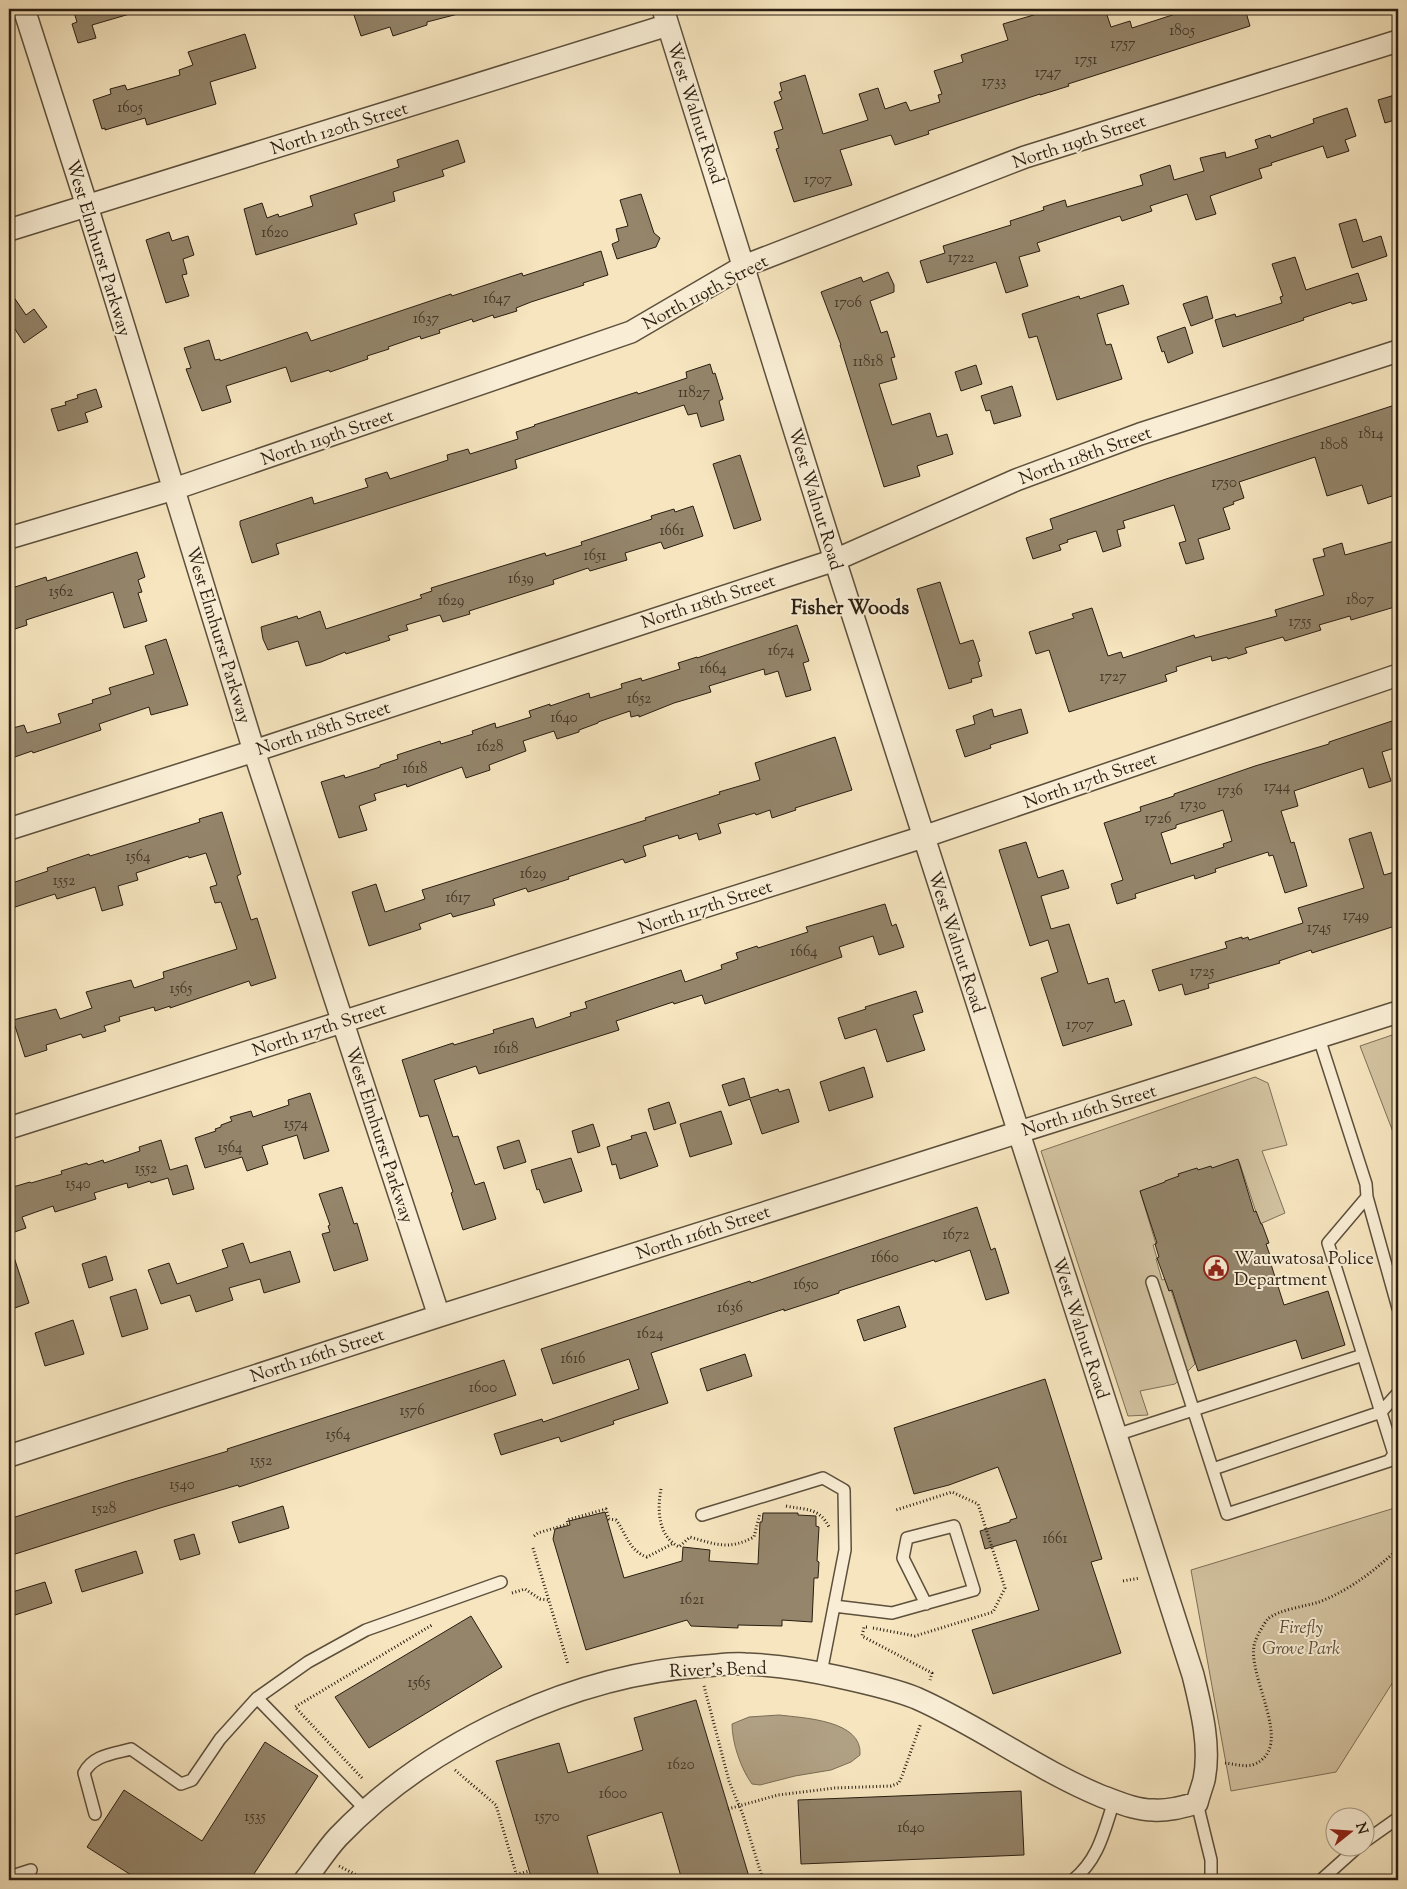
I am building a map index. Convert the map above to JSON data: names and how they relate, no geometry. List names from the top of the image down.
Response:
{
  "streets": {
    "street": [
      "West Walnut Road",
      "North 120th Street",
      "North 119th Street",
      "West Elmhurst Parkway",
      "North 118th Street",
      "North 117th Street",
      "North 116th Street",
      "River's Bend"
    ]
  },
  "crossings": [
    ["West Walnut Road", "North 120th Street"],
    ["West Walnut Road", "North 119th Street"],
    ["West Walnut Road", "North 118th Street"],
    ["West Walnut Road", "North 117th Street"],
    ["West Walnut Road", "North 116th Street"],
    ["West Walnut Road", "River's Bend"],
    ["North 120th Street", "West Elmhurst Parkway"],
    ["North 119th Street", "West Elmhurst Parkway"],
    ["West Elmhurst Parkway", "North 118th Street"],
    ["West Elmhurst Parkway", "North 117th Street"],
    ["West Elmhurst Parkway", "North 116th Street"]
  ],
  "districts": ["Fisher Woods"],
  "parks": ["Firefly Grove Park"],
  "places": {
    "public building": ["Wauwatosa Police Department"]
  },
  "house_numbers": [
    "1805",
    "1757",
    "1751",
    "1747",
    "1733",
    "1605",
    "1707",
    "1620",
    "1722",
    "1647",
    "1706",
    "1637",
    "11818",
    "11827",
    "1814",
    "1808",
    "1750",
    "1661",
    "1651",
    "1639",
    "1562",
    "1807",
    "1629",
    "1755",
    "1674",
    "1664",
    "1727",
    "1652",
    "1640",
    "1628",
    "1618",
    "1744",
    "1736",
    "1730",
    "1726",
    "1564",
    "1629",
    "1552",
    "1617",
    "1749",
    "1745",
    "1664",
    "1725",
    "1565",
    "1707",
    "1618",
    "1574",
    "1564",
    "1552",
    "1540",
    "1672",
    "1660",
    "1650",
    "1636",
    "1624",
    "1616",
    "1600",
    "1576",
    "1564",
    "1552",
    "1540",
    "1528",
    "1661",
    "1621",
    "1565",
    "1620",
    "1600",
    "1535",
    "1570",
    "1640"
  ],
  "north": "right"
}
